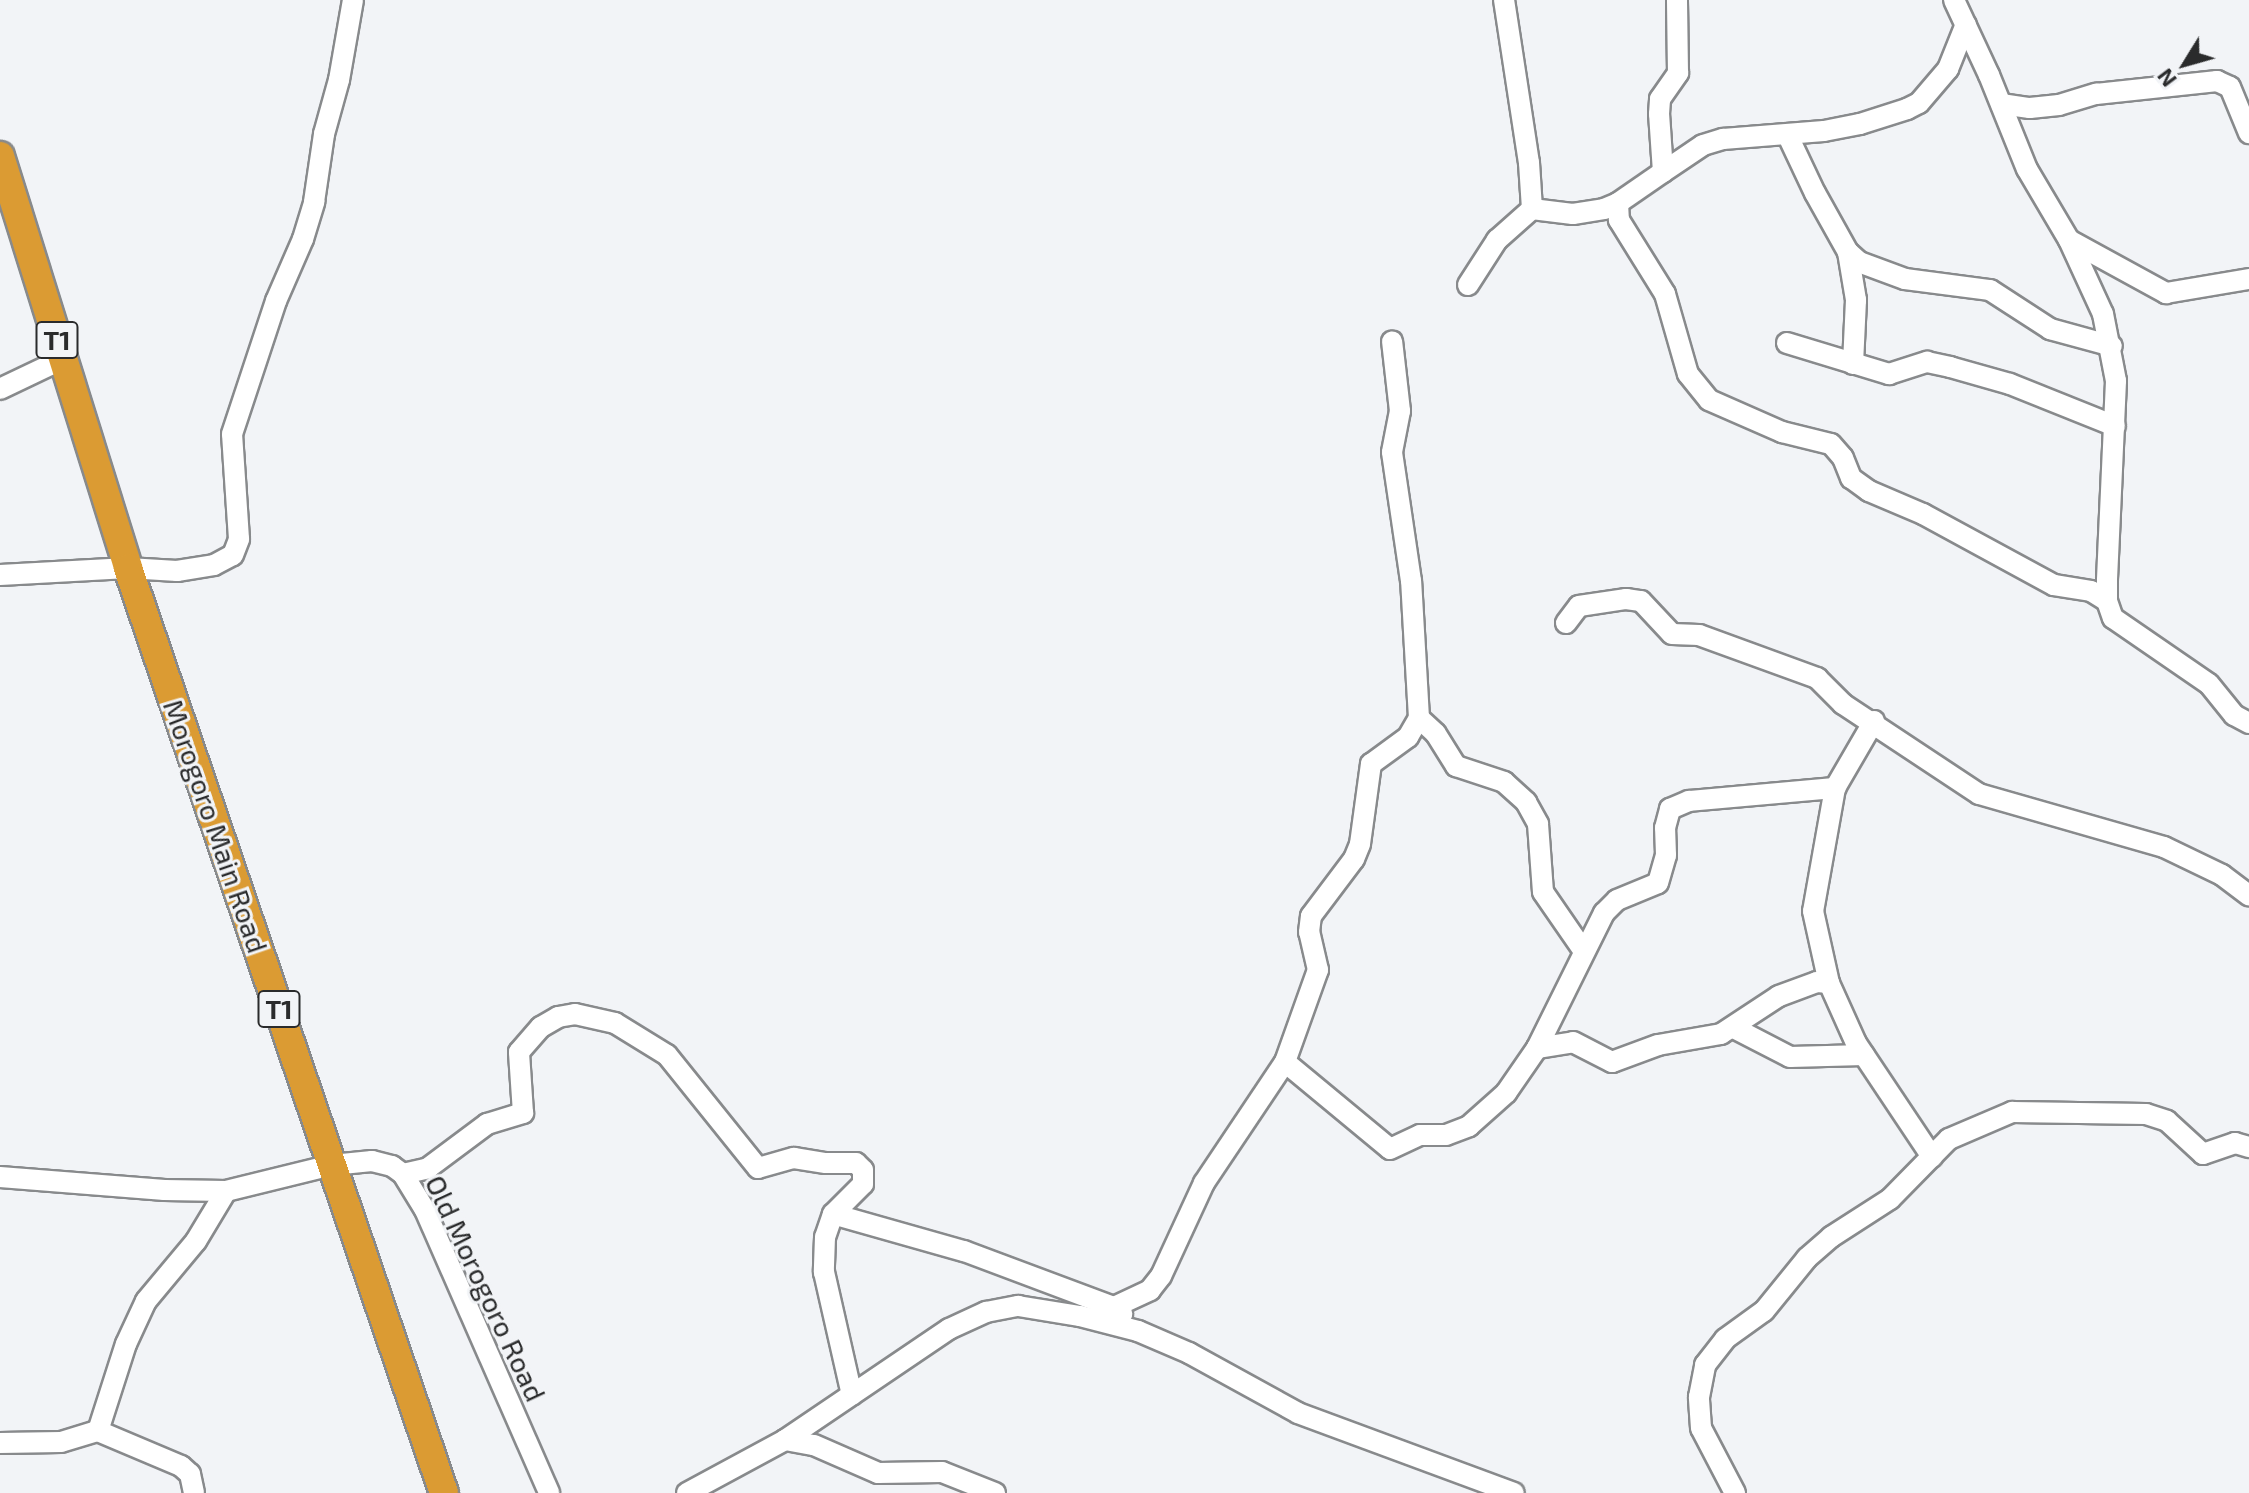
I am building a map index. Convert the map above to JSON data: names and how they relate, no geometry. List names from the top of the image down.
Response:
{
  "streets": {
    "highway": ["T1", "Morogoro Main Road"],
    "street": ["Old Morogoro Road"]
  },
  "crossings": [
    ["Morogoro Main Road", "Old Morogoro Road"]
  ],
  "north": "bottom left"
}
